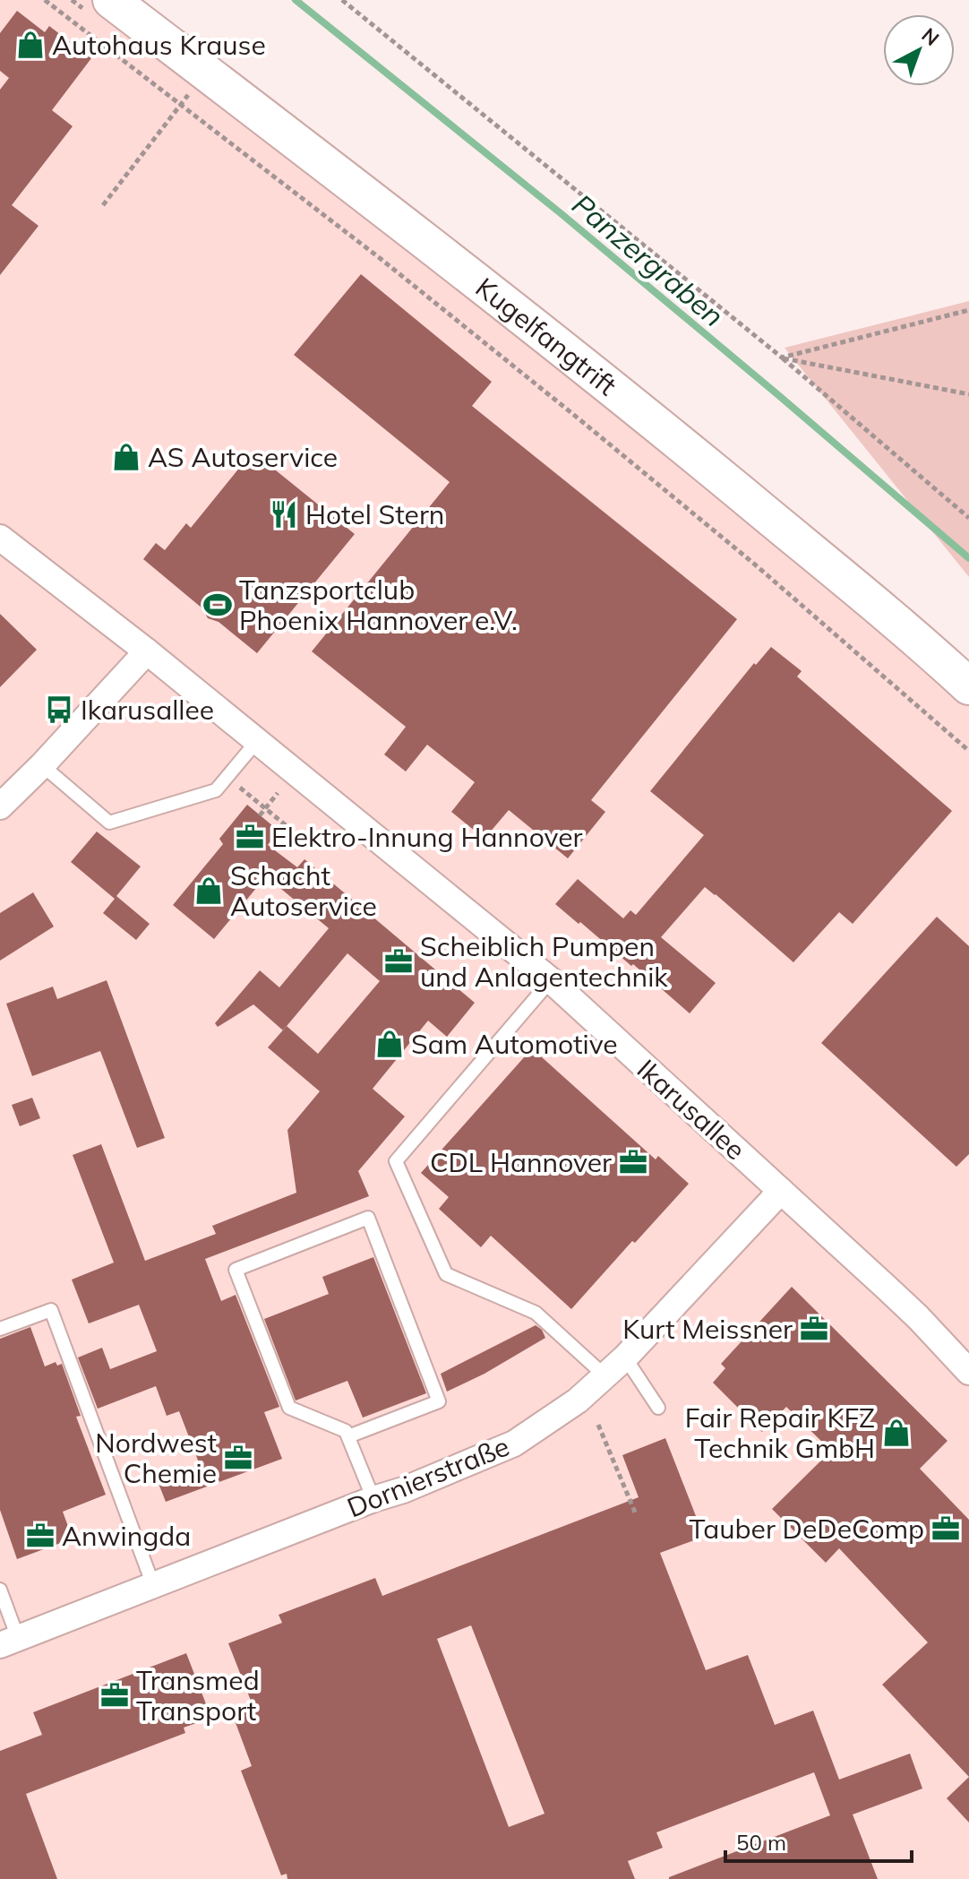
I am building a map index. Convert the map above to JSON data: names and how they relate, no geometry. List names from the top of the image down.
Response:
{
  "streets": {
    "street": ["Kugelfangtrift", "Ikarusallee", "Dornierstraße"]
  },
  "crossings": [
    ["Ikarusallee", "Dornierstraße"]
  ],
  "water": ["Panzergraben"],
  "places": {
    "shop": [
      "Autohaus Krause",
      "AS Autoservice",
      "Schacht Autoservice",
      "Sam Automotive",
      "Fair Repair KFZ Technik GmbH"
    ],
    "restaurant": ["Hotel Stern"],
    "sports": ["Tanzsportclub Phoenix Hannover e.V."],
    "bus stop": ["Ikarusallee"],
    "office": [
      "Elektro-Innung Hannover",
      "Scheiblich Pumpen und Anlagentechnik",
      "CDL Hannover",
      "Kurt Meissner",
      "Nordwest Chemie",
      "Tauber DeDeComp",
      "Anwingda",
      "Transmed Transport"
    ]
  },
  "scale_bar": "50 m",
  "north": "top right"
}
